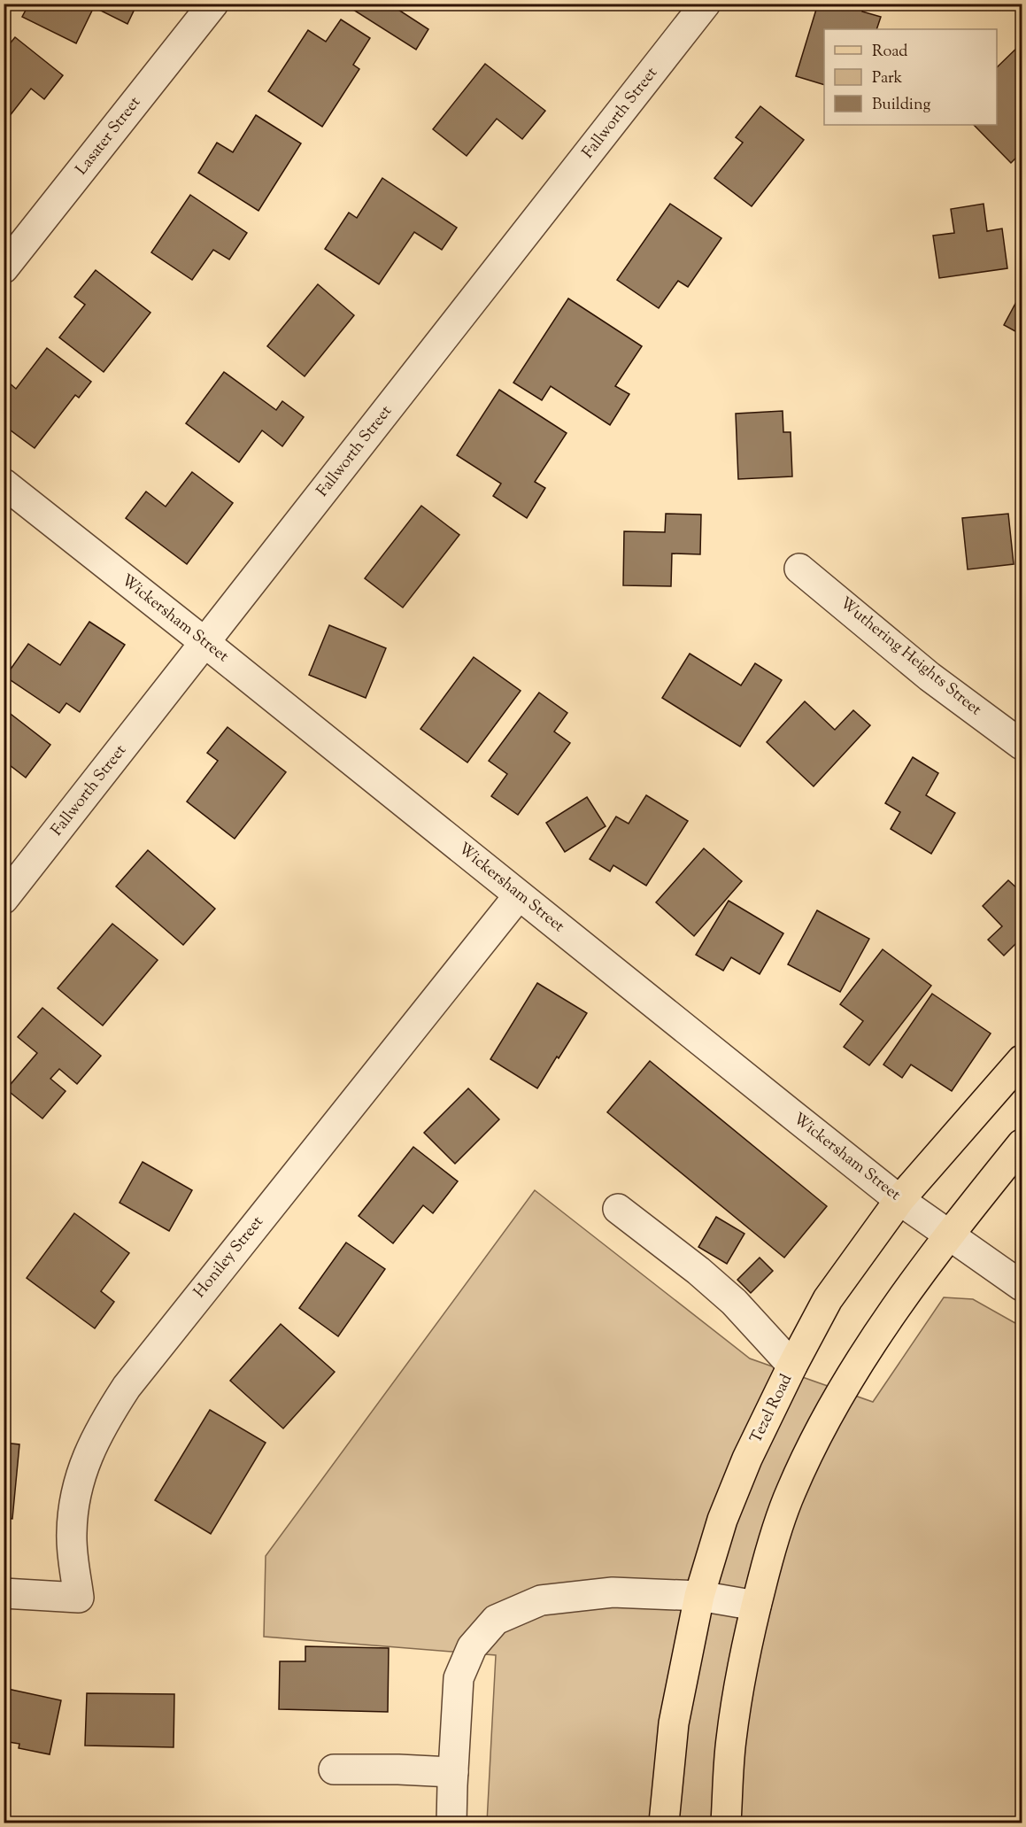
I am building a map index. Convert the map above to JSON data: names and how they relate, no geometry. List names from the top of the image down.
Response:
{
  "streets": {
    "main road": ["Tezel Road"],
    "street": [
      "Fallworth Street",
      "Lasater Street",
      "Wickersham Street",
      "Wuthering Heights Street",
      "Honiley Street"
    ]
  },
  "crossings": [
    ["Fallworth Street", "Wickersham Street"],
    ["Wickersham Street", "Honiley Street"],
    ["Wickersham Street", "Tezel Road"]
  ],
  "legend": ["Road", "Park", "Building"]
}
